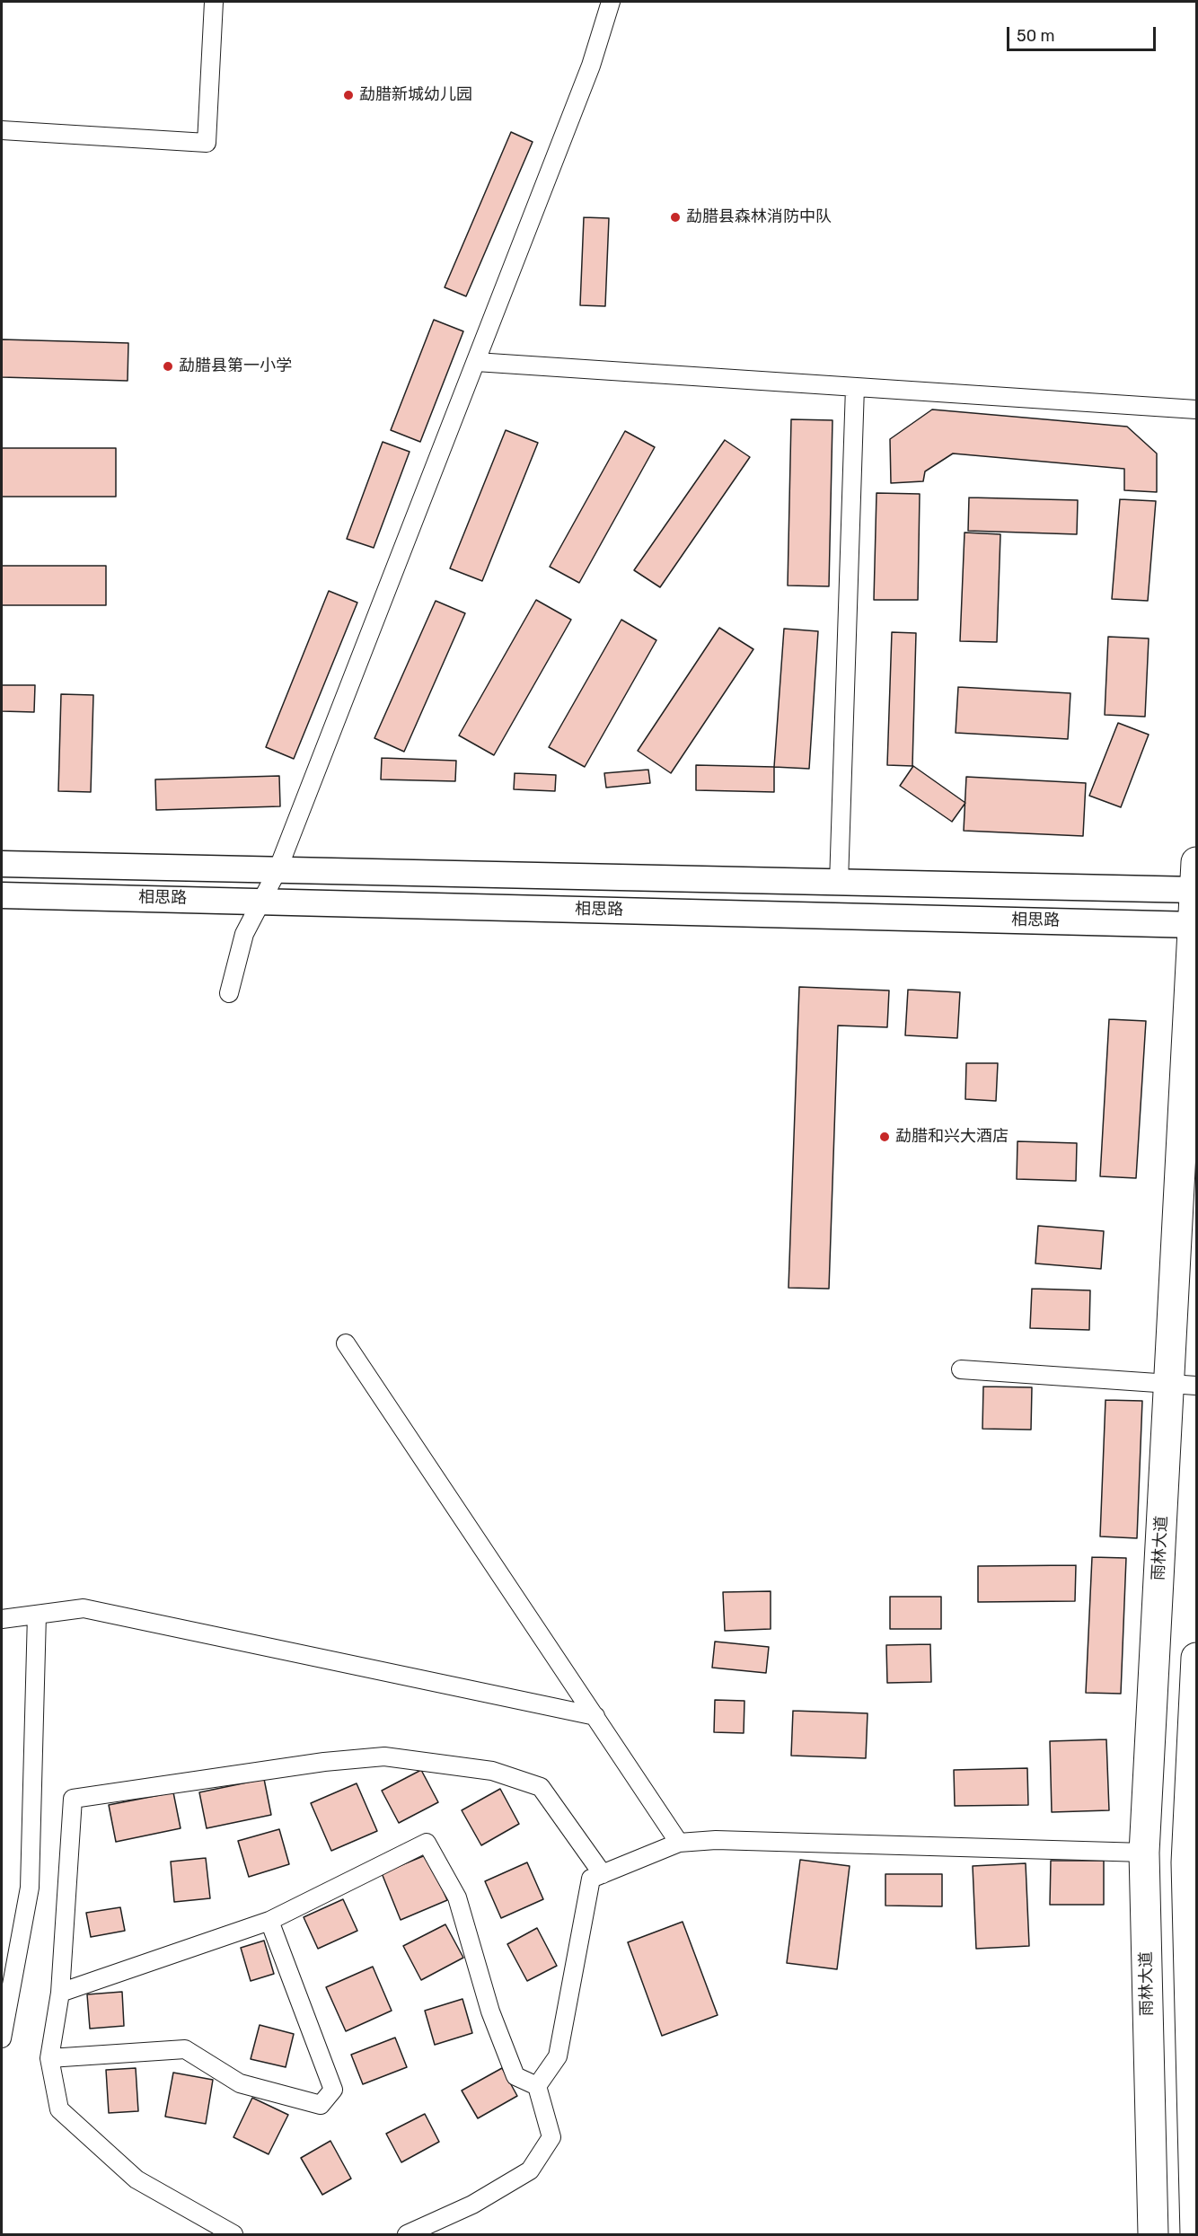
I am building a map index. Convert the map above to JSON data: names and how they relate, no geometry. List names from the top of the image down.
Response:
{
  "streets": {
    "highway": ["雨林大道"],
    "main road": ["相思路"]
  },
  "crossings": [
    ["相思路", "雨林大道"]
  ],
  "places": [
    "勐腊新城幼儿园",
    "勐腊县森林消防中队",
    "勐腊县第一小学",
    "勐腊和兴大酒店"
  ],
  "scale_bar": "50 m"
}
